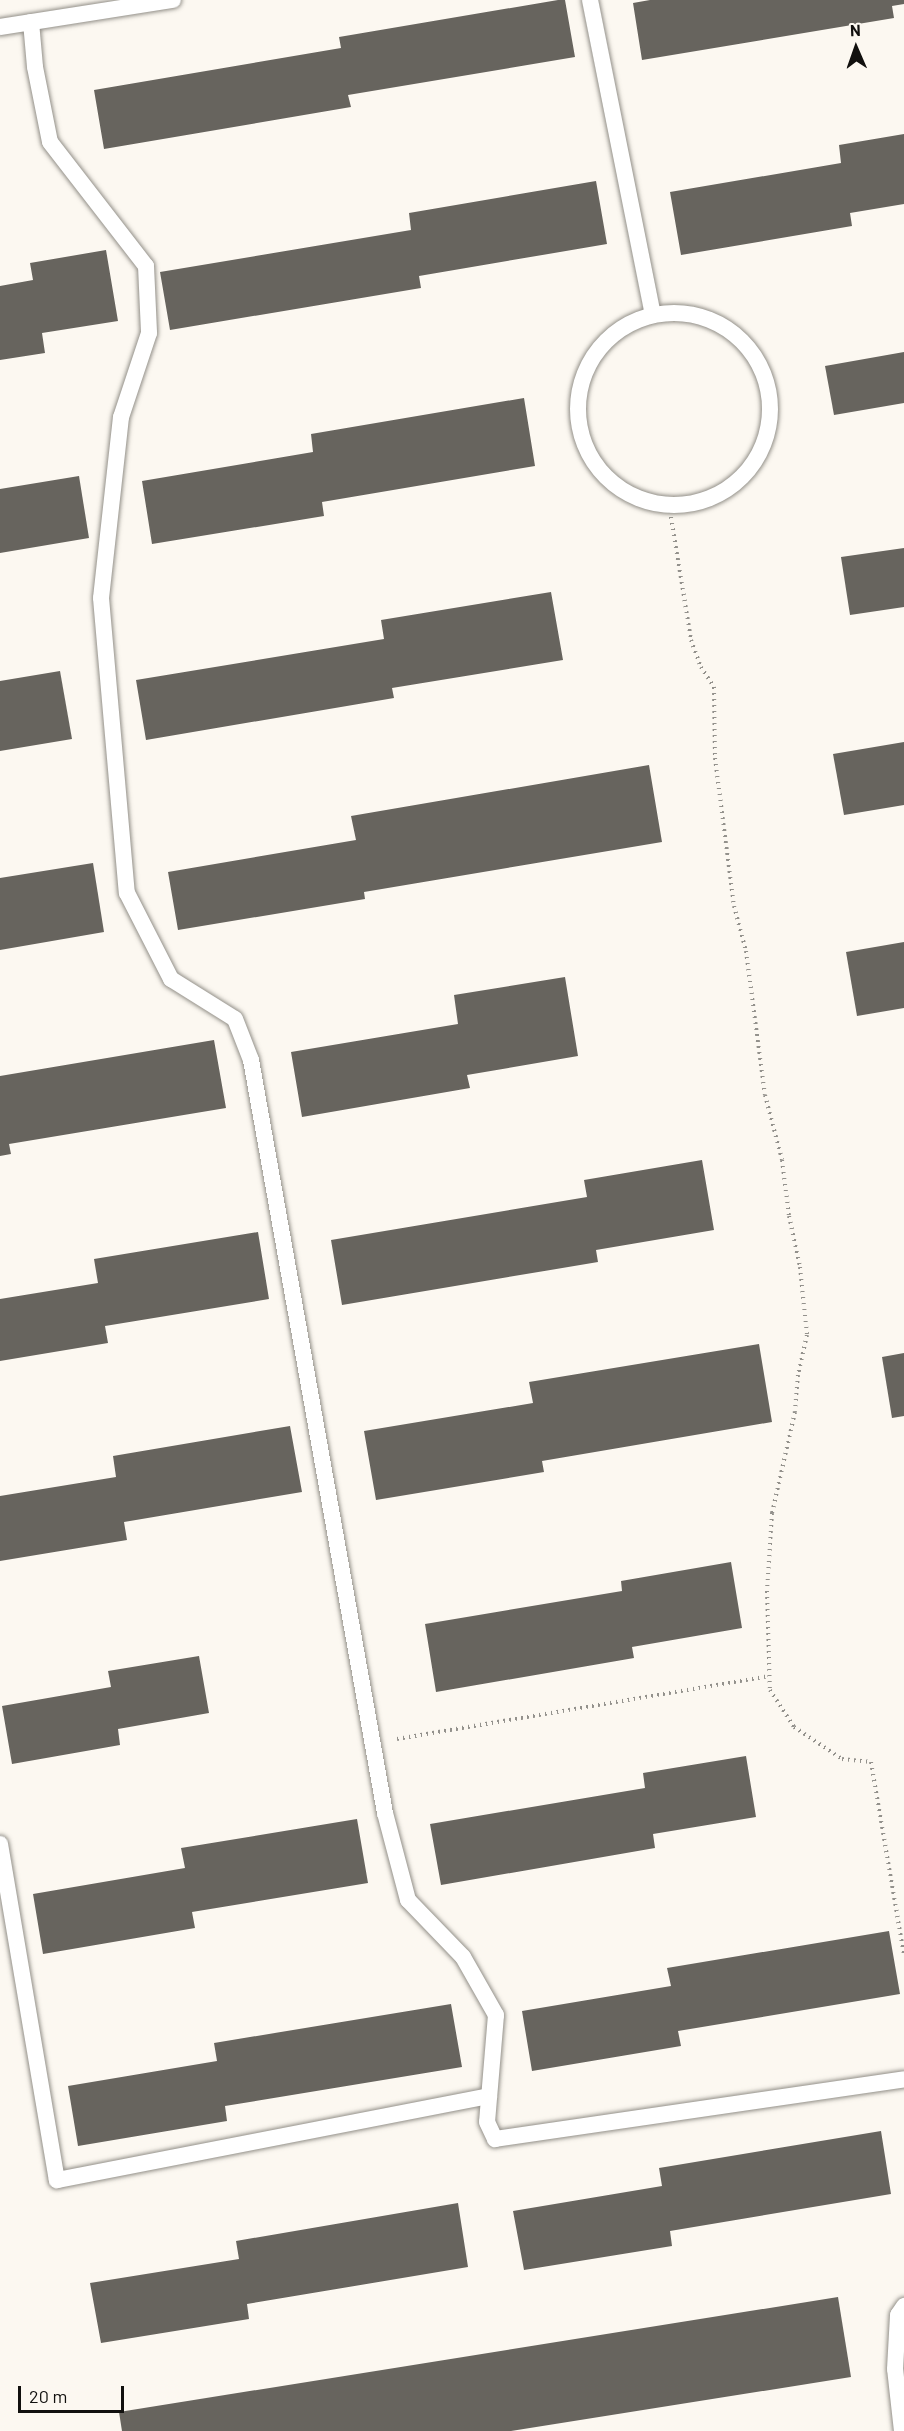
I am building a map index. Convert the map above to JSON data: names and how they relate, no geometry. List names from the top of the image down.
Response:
{
  "scale_bar": "20 m",
  "north": "top"
}
